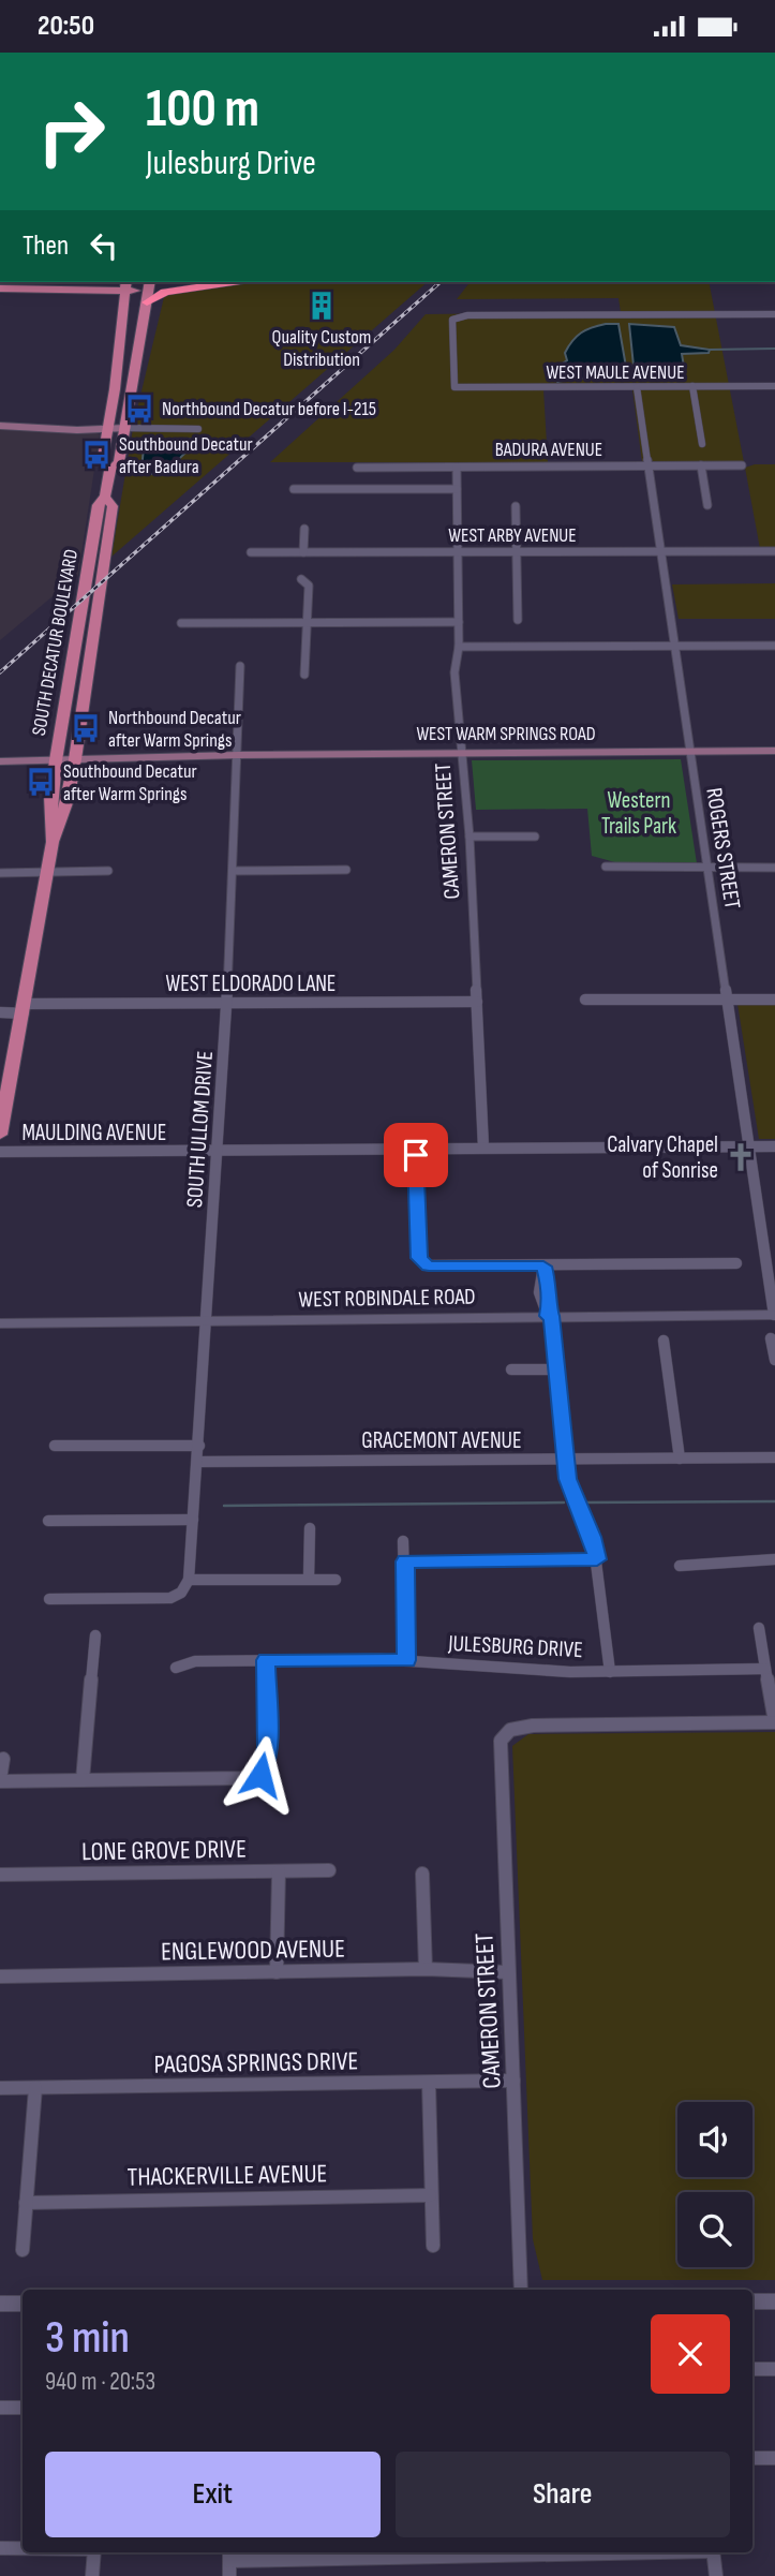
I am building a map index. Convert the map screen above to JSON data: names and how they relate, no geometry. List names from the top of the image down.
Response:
{
  "streets": {
    "main road": ["SOUTH DECATUR BOULEVARD", "WEST WARM SPRINGS ROAD"],
    "street": [
      "WEST MAULE AVENUE",
      "BADURA AVENUE",
      "WEST ARBY AVENUE",
      "CAMERON STREET",
      "ROGERS STREET",
      "WEST ELDORADO LANE",
      "SOUTH ULLOM DRIVE",
      "MAULDING AVENUE",
      "WEST ROBINDALE ROAD",
      "GRACEMONT AVENUE",
      "JULESBURG DRIVE",
      "LONE GROVE DRIVE",
      "ENGLEWOOD AVENUE",
      "PAGOSA SPRINGS DRIVE",
      "THACKERVILLE AVENUE"
    ]
  },
  "crossings": [
    ["WEST MAULE AVENUE", "ROGERS STREET"],
    ["BADURA AVENUE", "CAMERON STREET"],
    ["BADURA AVENUE", "ROGERS STREET"],
    ["WEST ARBY AVENUE", "CAMERON STREET"],
    ["WEST ARBY AVENUE", "ROGERS STREET"],
    ["SOUTH DECATUR BOULEVARD", "WEST WARM SPRINGS ROAD"],
    ["SOUTH DECATUR BOULEVARD", "WEST ELDORADO LANE"],
    ["WEST WARM SPRINGS ROAD", "CAMERON STREET"],
    ["WEST WARM SPRINGS ROAD", "ROGERS STREET"],
    ["WEST WARM SPRINGS ROAD", "SOUTH ULLOM DRIVE"],
    ["CAMERON STREET", "WEST ELDORADO LANE"],
    ["CAMERON STREET", "MAULDING AVENUE"],
    ["CAMERON STREET", "ENGLEWOOD AVENUE"],
    ["CAMERON STREET", "PAGOSA SPRINGS DRIVE"],
    ["ROGERS STREET", "MAULDING AVENUE"],
    ["ROGERS STREET", "WEST ROBINDALE ROAD"],
    ["WEST ELDORADO LANE", "SOUTH ULLOM DRIVE"],
    ["SOUTH ULLOM DRIVE", "MAULDING AVENUE"],
    ["SOUTH ULLOM DRIVE", "WEST ROBINDALE ROAD"],
    ["SOUTH ULLOM DRIVE", "GRACEMONT AVENUE"]
  ],
  "parks": ["Western Trails Park"],
  "places": {
    "building": ["Quality Custom Distribution"],
    "bus stop": [
      "Northbound Decatur before I-215",
      "Southbound Decatur after Badura",
      "Northbound Decatur after Warm Springs",
      "Southbound Decatur after Warm Springs"
    ],
    "church": ["Calvary Chapel of Sonrise"]
  },
  "page": {
    "status": "20:50",
    "turn": ["100 m", "Julesburg Drive"],
    "then": "Then",
    "heading": ["3 min", "940 m · 20:53"],
    "buttons": ["Exit", "Share"]
  }
}
